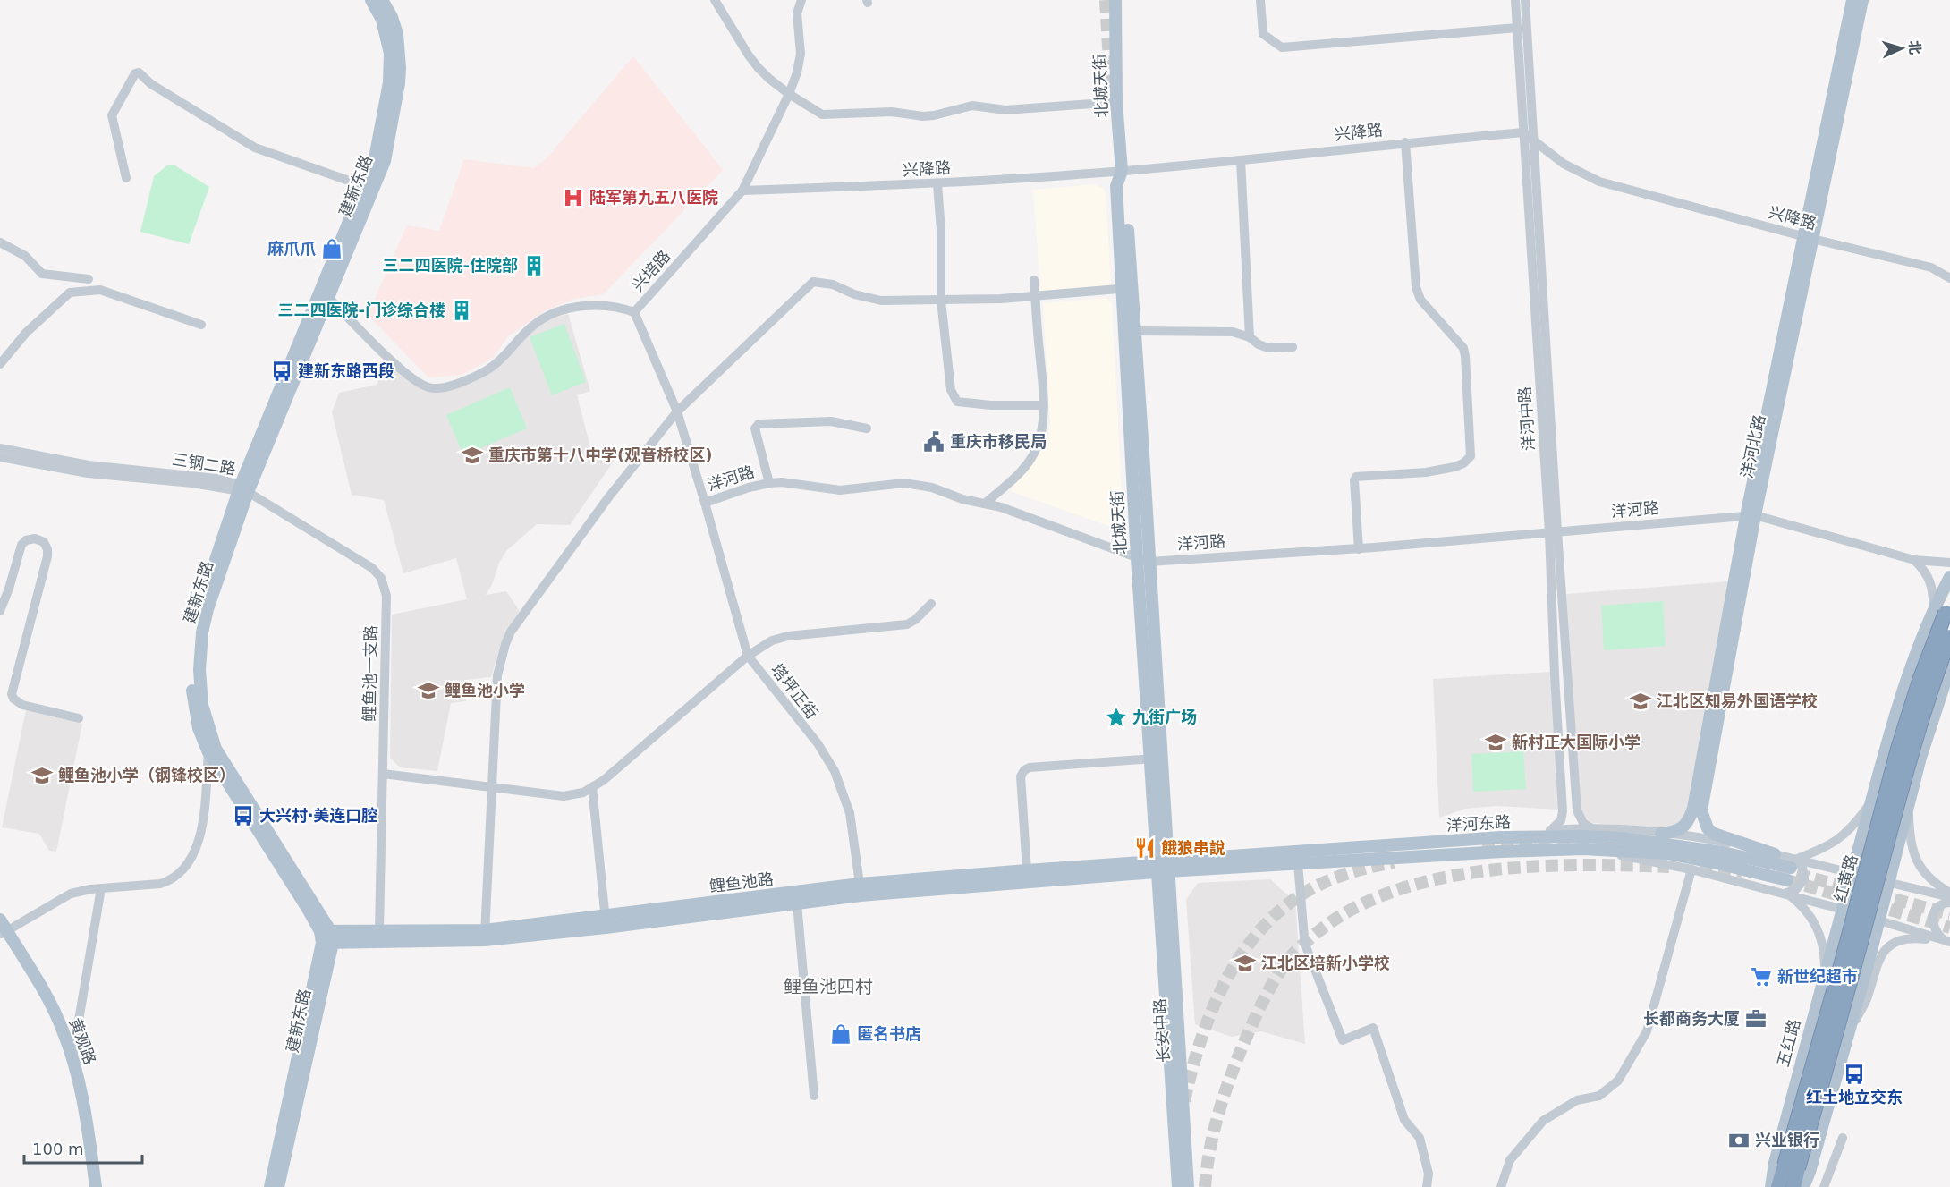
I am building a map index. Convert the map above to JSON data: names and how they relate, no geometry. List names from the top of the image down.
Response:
{
  "streets": {
    "highway": ["红黄路"],
    "main road": [
      "北城天街",
      "建新东路",
      "洋河北路",
      "洋河东路",
      "鲤鱼池路",
      "长安中路",
      "黄观路",
      "五红路"
    ],
    "street": [
      "兴降路",
      "兴培路",
      "洋河中路",
      "三钢二路",
      "洋河路",
      "鲤鱼池一支路",
      "塔坪正街"
    ]
  },
  "crossings": [
    ["北城天街", "兴降路"],
    ["北城天街", "洋河路"],
    ["北城天街", "洋河东路"],
    ["北城天街", "鲤鱼池路"],
    ["北城天街", "长安中路"],
    ["兴降路", "兴培路"],
    ["兴降路", "洋河中路"],
    ["兴降路", "洋河北路"],
    ["建新东路", "兴培路"],
    ["建新东路", "三钢二路"],
    ["建新东路", "鲤鱼池一支路"],
    ["建新东路", "鲤鱼池路"],
    ["兴培路", "洋河路"],
    ["洋河中路", "洋河路"],
    ["洋河北路", "洋河路"],
    ["三钢二路", "鲤鱼池一支路"],
    ["洋河路", "塔坪正街"],
    ["鲤鱼池一支路", "鲤鱼池路"],
    ["塔坪正街", "鲤鱼池路"],
    ["洋河东路", "鲤鱼池路"],
    ["洋河东路", "长安中路"],
    ["红黄路", "五红路"],
    ["鲤鱼池路", "长安中路"]
  ],
  "districts": ["鲤鱼池四村"],
  "places": {
    "hospital": ["陆军第九五八医院"],
    "shop": ["麻爪爪", "匿名书店"],
    "building": ["三二四医院-住院部", "三二四医院-门诊综合楼"],
    "bus stop": ["建新东路西段", "大兴村‧美连口腔", "红土地立交东"],
    "public building": ["重庆市移民局"],
    "school or university": [
      "重庆市第十八中学(观音桥校区)",
      "鲤鱼池小学",
      "江北区知易外国语学校",
      "新村正大国际小学",
      "鲤鱼池小学（钢锋校区）",
      "江北区培新小学校"
    ],
    "place": ["九街广场"],
    "restaurant": ["餓狼串說"],
    "supermarket": ["新世纪超市"],
    "office": ["长都商务大厦"],
    "bank": ["兴业银行"]
  },
  "scale_bar": "100 m",
  "north": "right"
}
